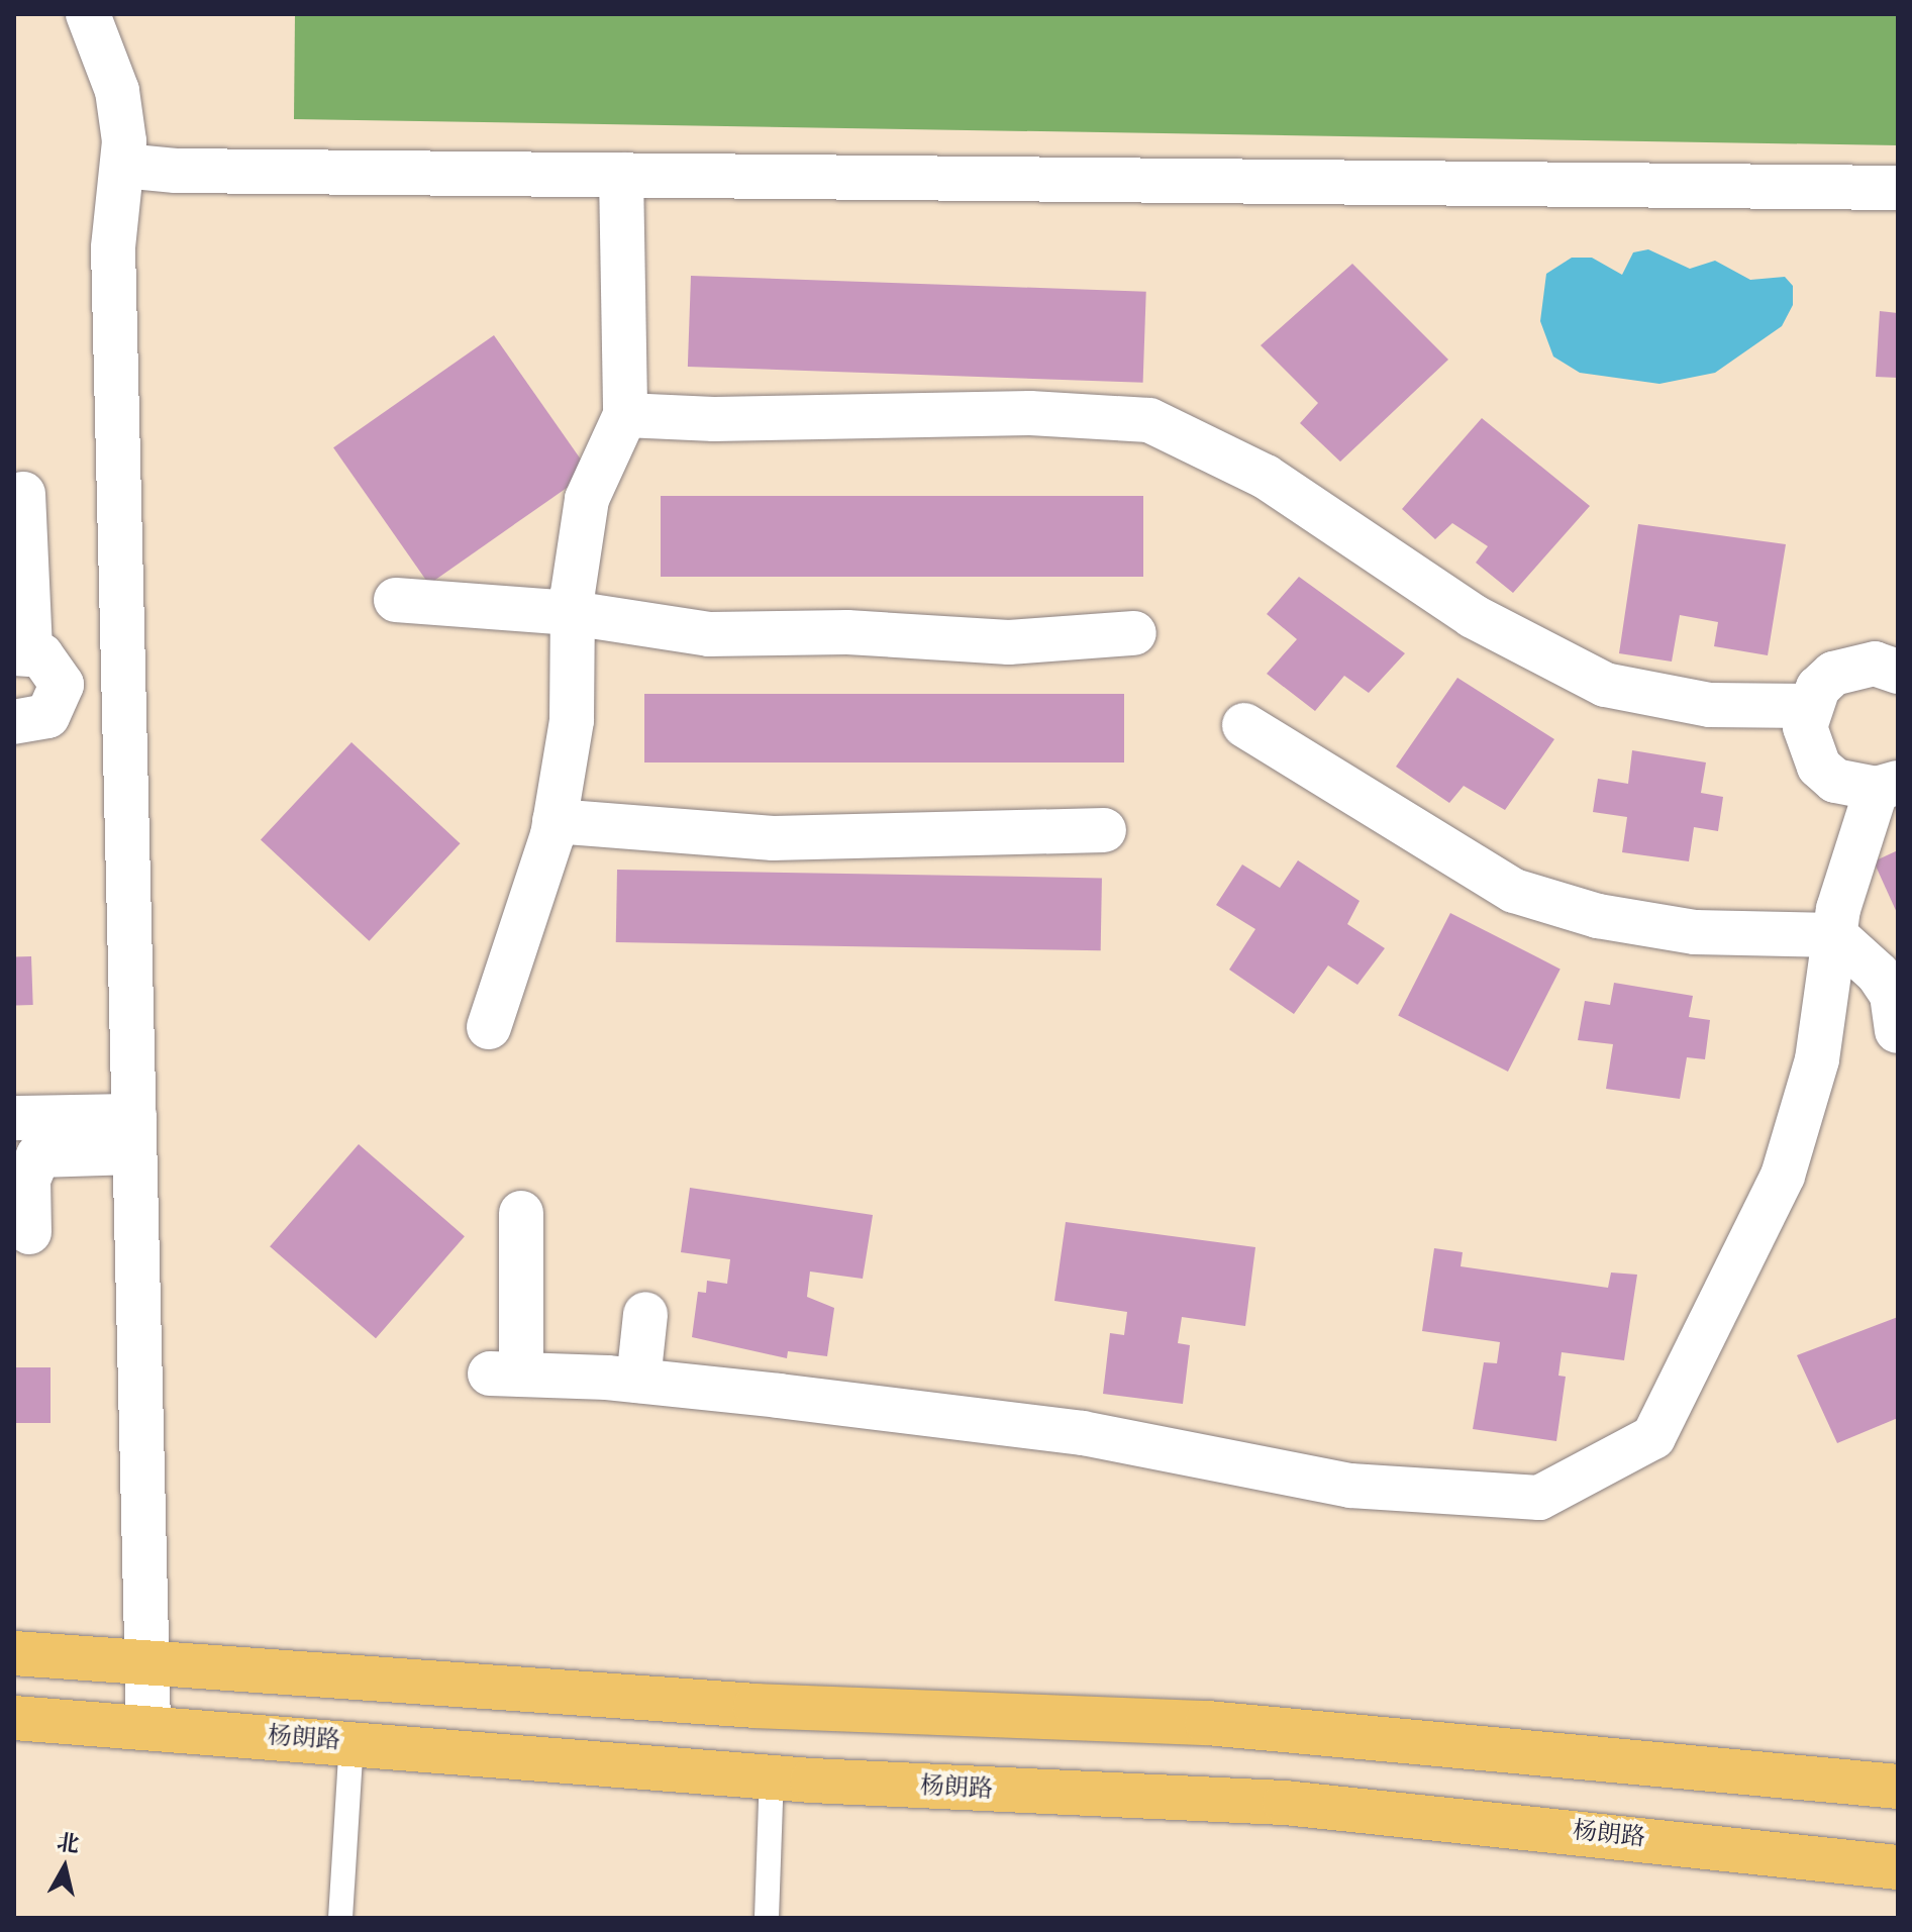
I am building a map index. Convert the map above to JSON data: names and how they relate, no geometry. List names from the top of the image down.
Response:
{
  "streets": {
    "main road": ["杨朗路"]
  },
  "north": "top"
}
